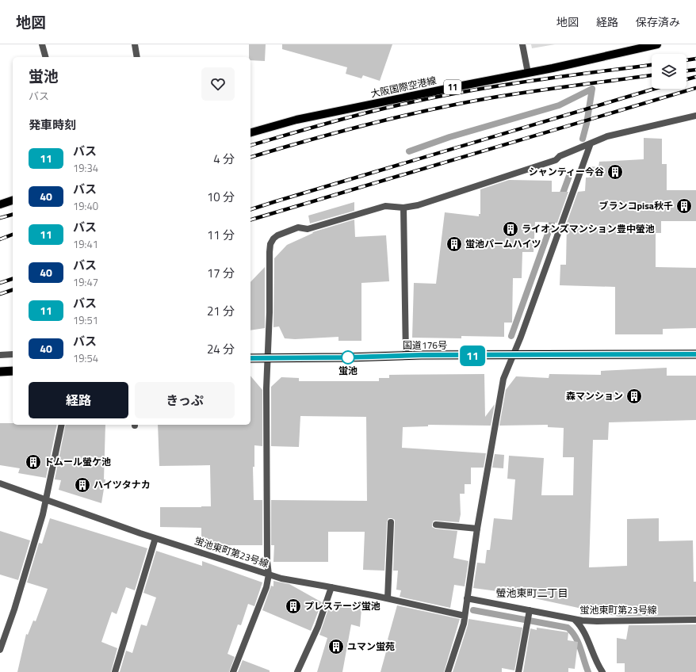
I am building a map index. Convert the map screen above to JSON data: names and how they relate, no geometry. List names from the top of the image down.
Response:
{
  "streets": {
    "highway": ["国道176号"],
    "main road": ["大阪国際空港線", "11"],
    "street": ["蛍池東町第23号線"]
  },
  "districts": ["螢池東町二丁目"],
  "places": {
    "building": [
      "シャンティー今谷",
      "ブランコpisa秋千",
      "ライオンズマンション豊中螢池",
      "蛍池パームハイツ",
      "森マンション",
      "ドムール螢ケ池",
      "ハイツタナカ",
      "プレステージ蛍池",
      "ユマン蛍苑"
    ],
    "other": ["蛍池"]
  },
  "lines": ["bus line 11"],
  "page": {
    "header": "地図",
    "nav": ["地図", "経路", "保存済み"],
    "on_map": "11",
    "heading": [
      ["蛍池", "バス"],
      "発車時刻"
    ],
    "list": [
      {
        "mark": "11",
        "name": "バス",
        "note": "19:34",
        "value": "4 分"
      },
      {
        "mark": "40",
        "name": "バス",
        "note": "19:40",
        "value": "10 分"
      },
      {
        "mark": "11",
        "name": "バス",
        "note": "19:41",
        "value": "11 分"
      },
      {
        "mark": "40",
        "name": "バス",
        "note": "19:47",
        "value": "17 分"
      },
      {
        "mark": "11",
        "name": "バス",
        "note": "19:51",
        "value": "21 分"
      },
      {
        "mark": "40",
        "name": "バス",
        "note": "19:54",
        "value": "24 分"
      }
    ],
    "buttons": ["経路", "きっぷ"]
  }
}
